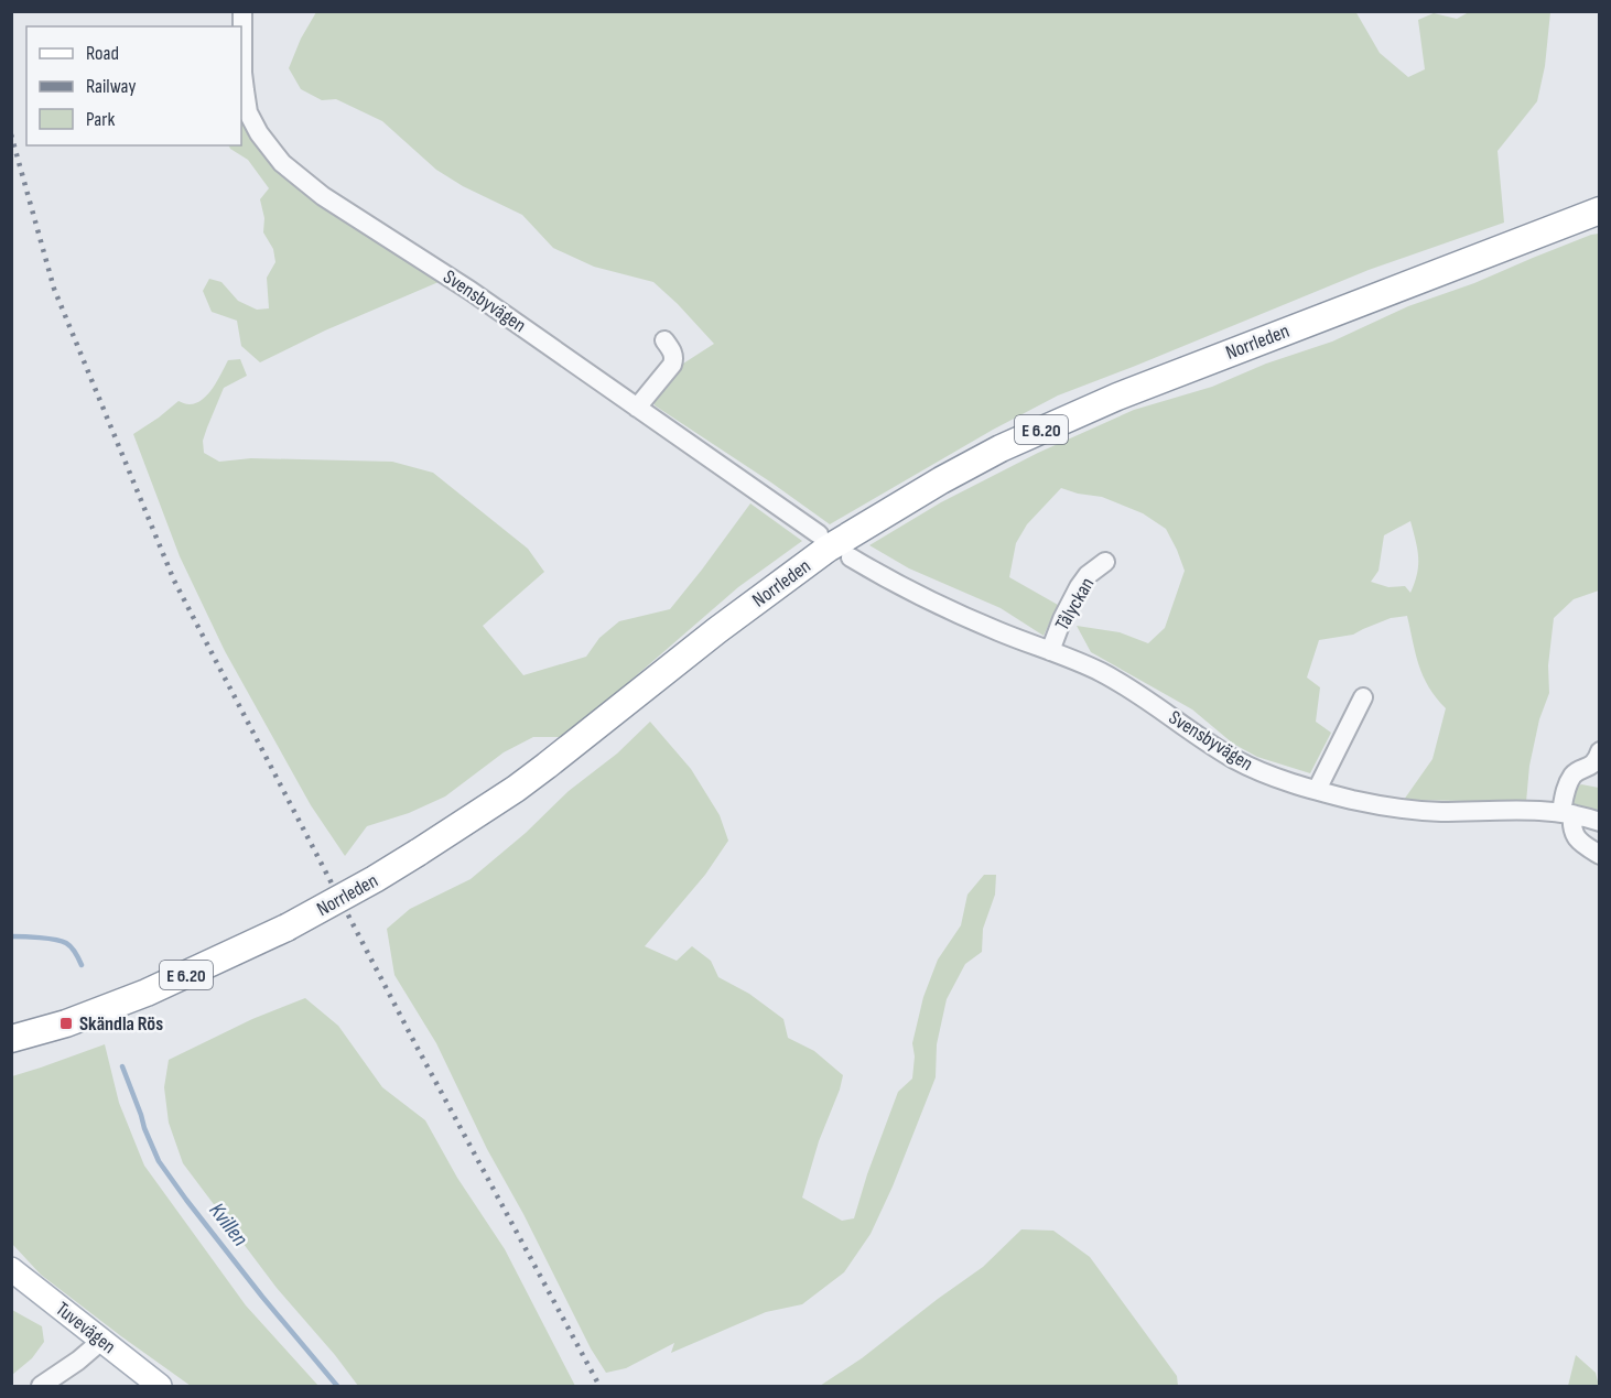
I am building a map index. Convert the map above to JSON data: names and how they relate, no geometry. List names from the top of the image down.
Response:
{
  "streets": {
    "highway": ["Norrleden", "E 6.20"],
    "main road": ["Tuvevägen"],
    "street": ["Svensbyvägen", "Tålyckan"]
  },
  "crossings": [
    ["Svensbyvägen", "Tålyckan"]
  ],
  "water": ["Kvillen"],
  "places": {
    "transit": ["Skändla Rös"]
  },
  "legend": ["Road", "Railway", "Park"]
}
